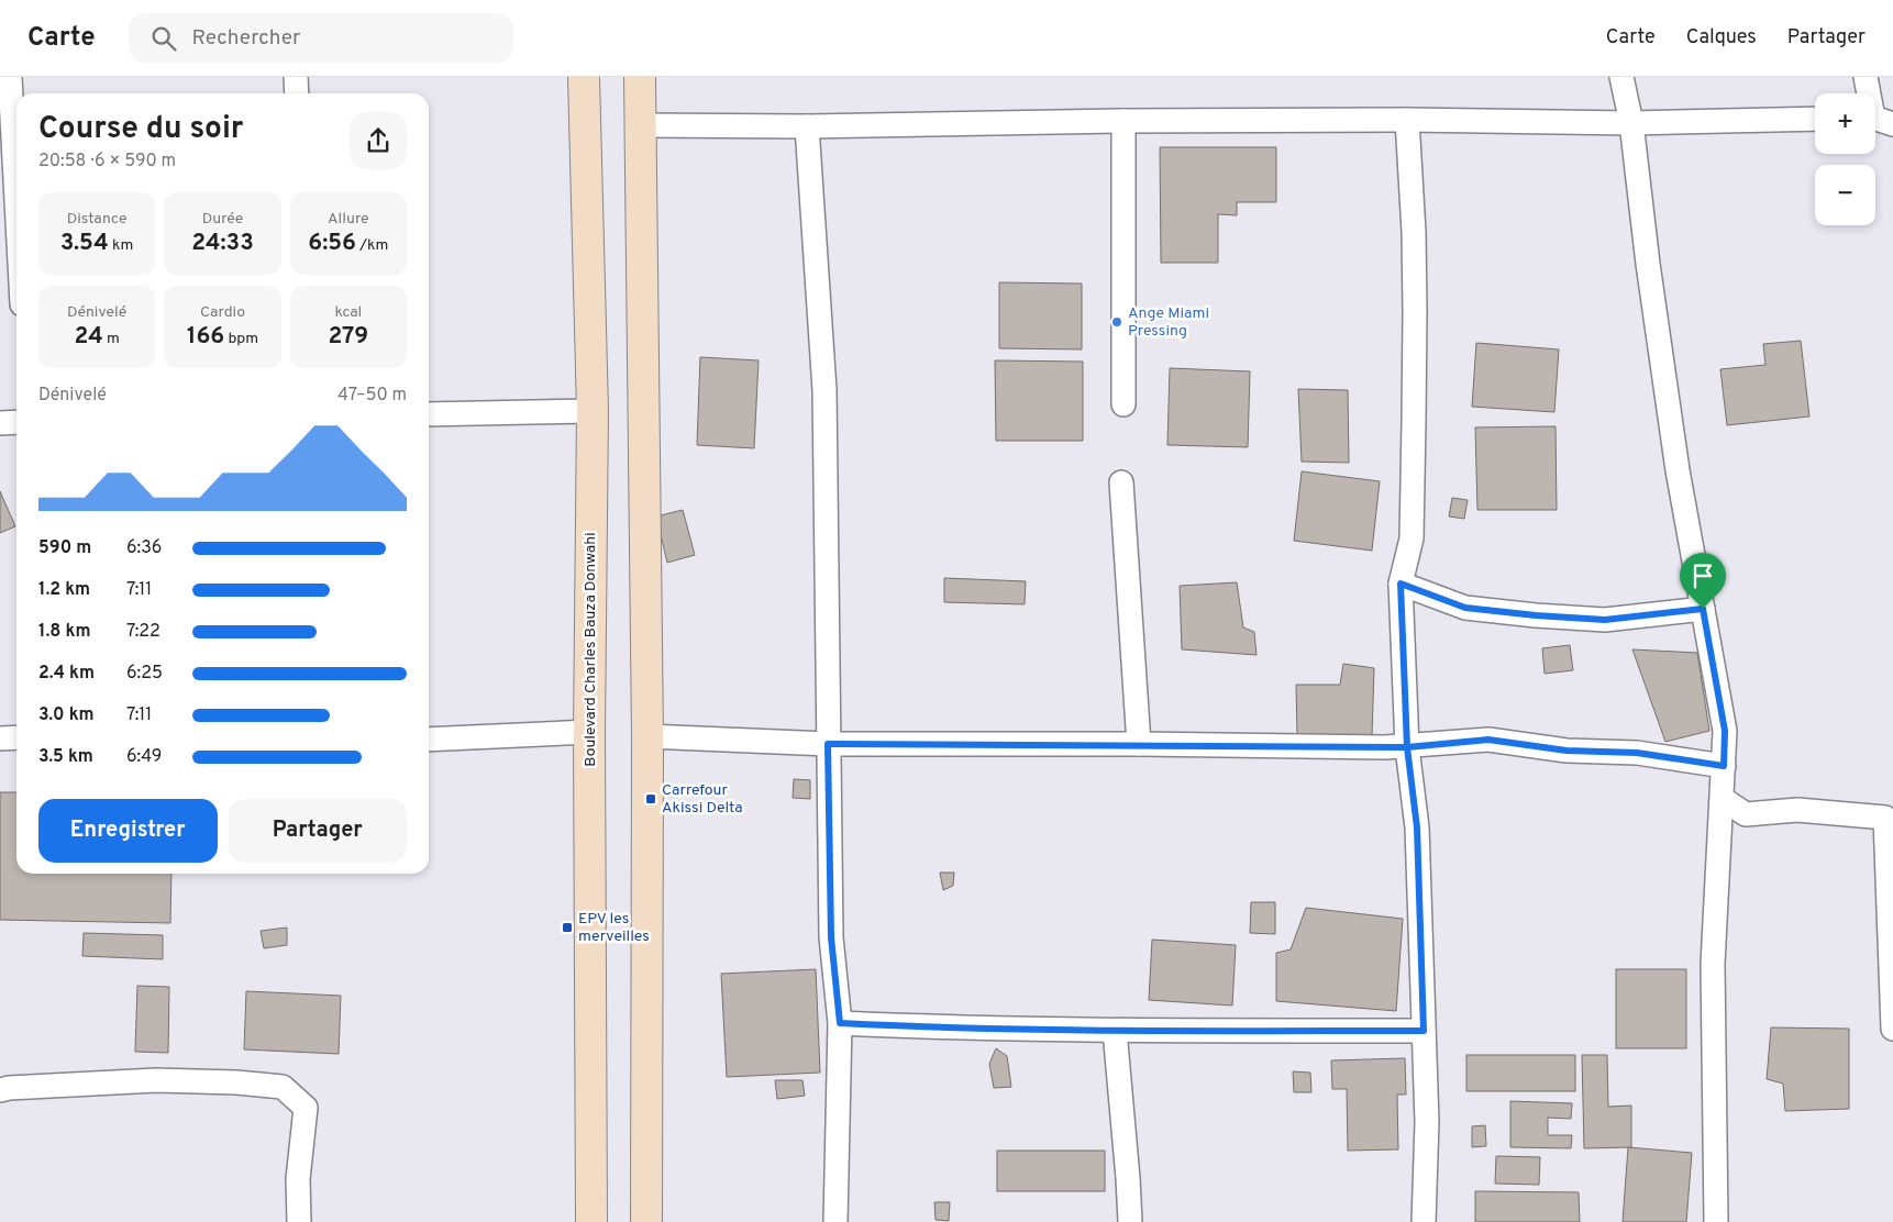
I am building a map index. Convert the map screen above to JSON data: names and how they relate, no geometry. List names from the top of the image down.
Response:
{
  "streets": {
    "main road": ["Boulevard Charles Bauza Donwahi"]
  },
  "places": {
    "other": ["Ange Miami Pressing"],
    "transit": ["Carrefour Akissi Delta", "EPV les merveilles"]
  },
  "page": {
    "header": "Carte",
    "search": "Rechercher",
    "nav": ["Carte", "Calques", "Partager"],
    "map_buttons": ["+", "−"],
    "heading": ["Course du soir", "20:58 · 6 × 590 m"],
    "stats": [
      ["Distance", "3.54 km"],
      ["Durée", "24:33"],
      ["Allure", "6:56 /km"],
      ["Dénivelé", "24 m"],
      ["Cardio", "166 bpm"],
      ["kcal", "279"]
    ],
    "chart": ["Dénivelé", "47–50 m"],
    "list": [
      {
        "name": "590 m",
        "note": "6:36"
      },
      {
        "name": "1.2 km",
        "note": "7:11"
      },
      {
        "name": "1.8 km",
        "note": "7:22"
      },
      {
        "name": "2.4 km",
        "note": "6:25"
      },
      {
        "name": "3.0 km",
        "note": "7:11"
      },
      {
        "name": "3.5 km",
        "note": "6:49"
      }
    ],
    "buttons": ["Enregistrer", "Partager"]
  }
}
